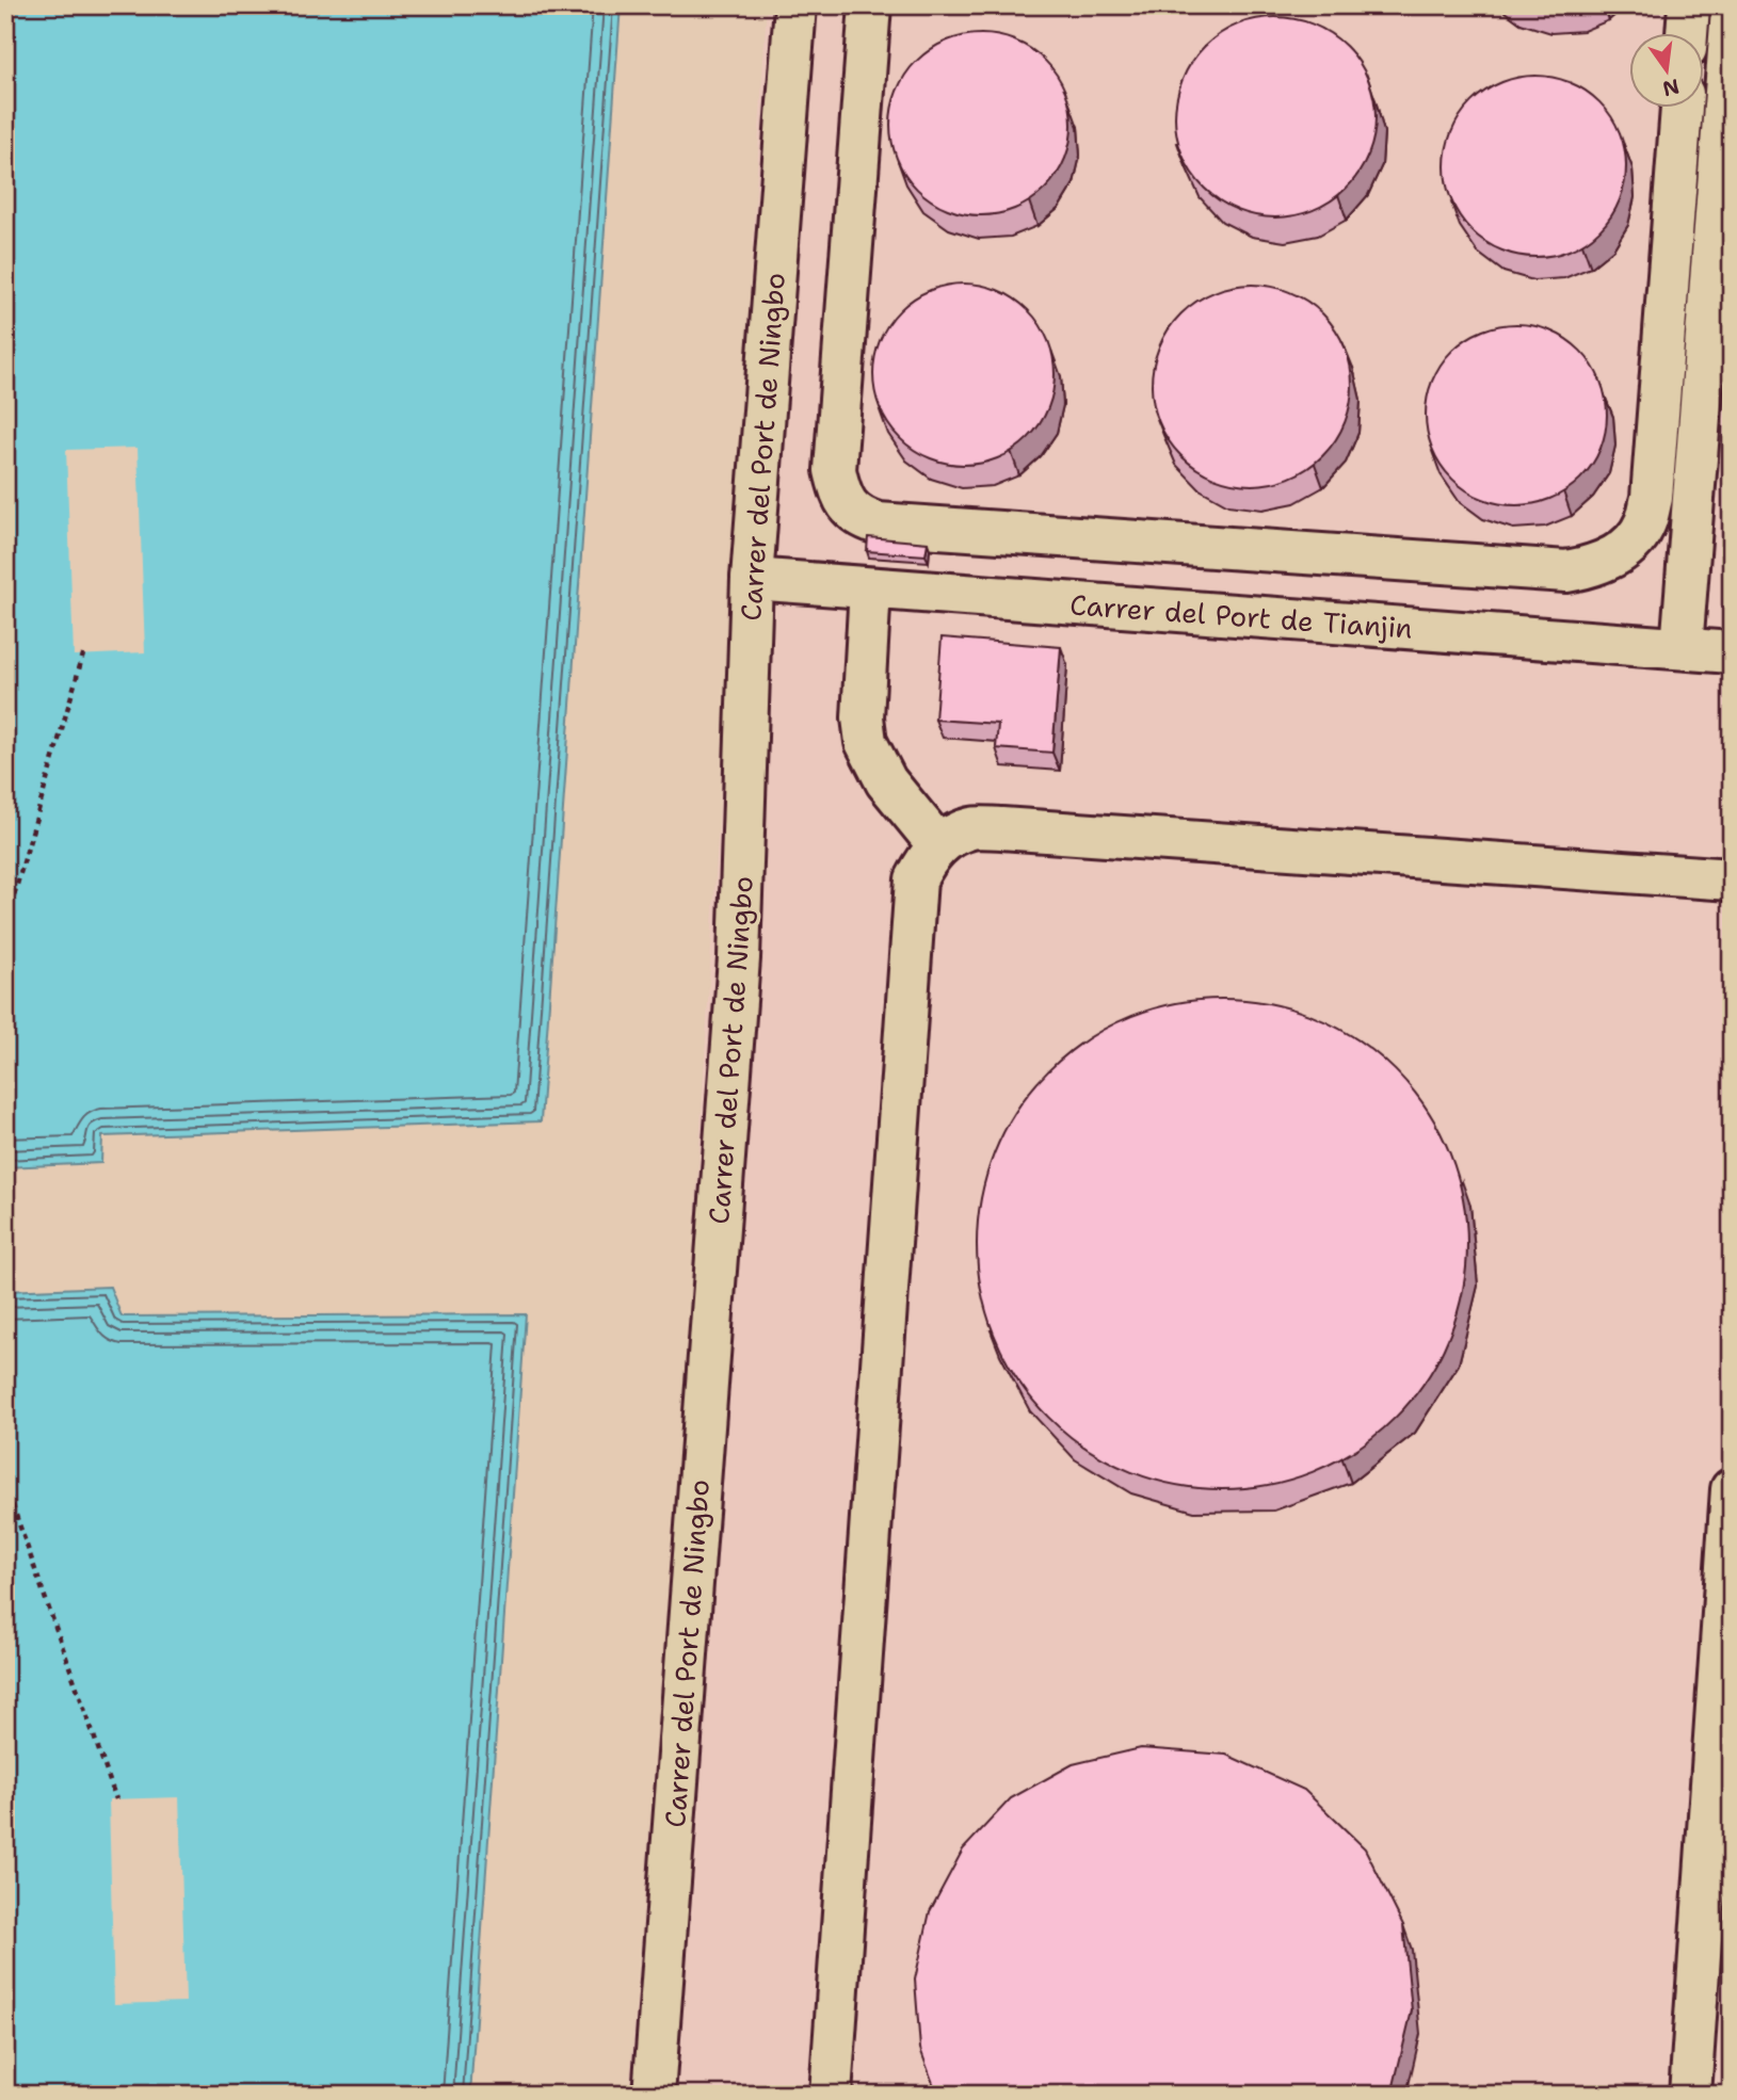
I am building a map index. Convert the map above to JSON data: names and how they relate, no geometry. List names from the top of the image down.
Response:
{
  "streets": {
    "street": ["Carrer del Port de Ningbo", "Carrer del Port de Tianjin"]
  },
  "crossings": [
    ["Carrer del Port de Ningbo", "Carrer del Port de Tianjin"]
  ],
  "north": "bottom"
}
